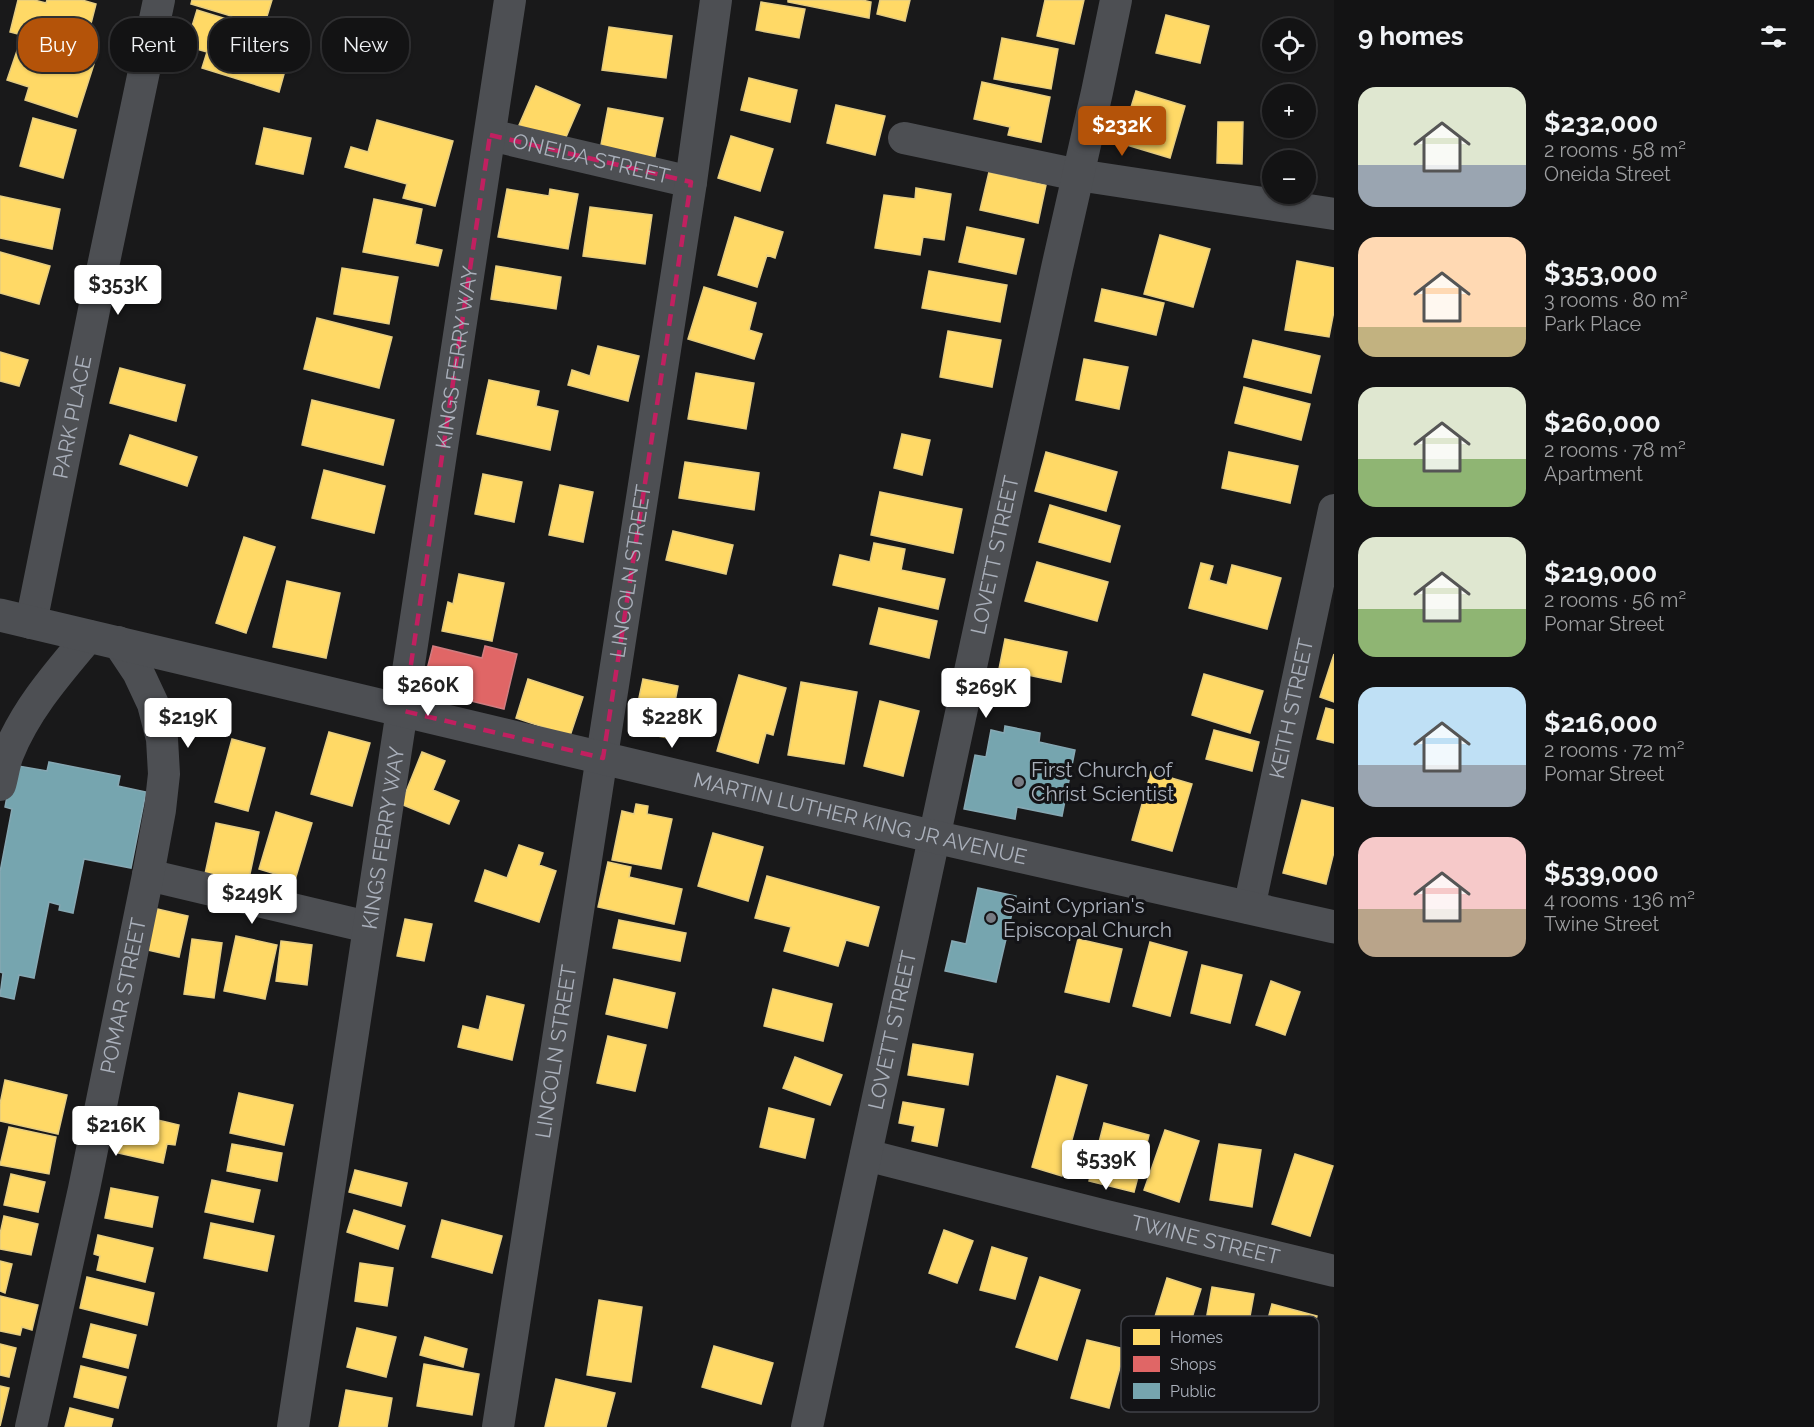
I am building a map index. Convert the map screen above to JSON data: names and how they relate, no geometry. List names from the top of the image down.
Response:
{
  "streets": {
    "street": [
      "ONEIDA STREET",
      "KINGS FERRY WAY",
      "PARK PLACE",
      "LOVETT STREET",
      "LINCOLN STREET",
      "KEITH STREET",
      "MARTIN LUTHER KING JR AVENUE",
      "POMAR STREET",
      "TWINE STREET"
    ]
  },
  "crossings": [
    ["ONEIDA STREET", "KINGS FERRY WAY"],
    ["ONEIDA STREET", "LINCOLN STREET"],
    ["KINGS FERRY WAY", "MARTIN LUTHER KING JR AVENUE"],
    ["PARK PLACE", "MARTIN LUTHER KING JR AVENUE"],
    ["LOVETT STREET", "MARTIN LUTHER KING JR AVENUE"],
    ["LOVETT STREET", "TWINE STREET"],
    ["LINCOLN STREET", "MARTIN LUTHER KING JR AVENUE"],
    ["KEITH STREET", "MARTIN LUTHER KING JR AVENUE"],
    ["MARTIN LUTHER KING JR AVENUE", "POMAR STREET"]
  ],
  "places": ["First Church of Christ Scientist", "Saint Cyprian's Episcopal Church"],
  "legend": ["Homes", "Shops", "Public"],
  "page": {
    "heading": "9 homes",
    "map_buttons": ["+", "−"],
    "chip": [
      "Buy",
      "Rent",
      "Filters",
      "New"
    ],
    "list": [
      {
        "name": "$232,000",
        "note": "2 rooms · 58 m² · Oneida Street"
      },
      {
        "name": "$353,000",
        "note": "3 rooms · 80 m² · Park Place"
      },
      {
        "name": "$260,000",
        "note": "2 rooms · 78 m² · Apartment"
      },
      {
        "name": "$219,000",
        "note": "2 rooms · 56 m² · Pomar Street"
      },
      {
        "name": "$216,000",
        "note": "2 rooms · 72 m² · Pomar Street"
      },
      {
        "name": "$539,000",
        "note": "4 rooms · 136 m² · Twine Street"
      }
    ],
    "price": [
      "$232K",
      "$353K",
      "$260K",
      "$269K",
      "$219K",
      "$228K",
      "$249K",
      "$216K",
      "$539K"
    ]
  }
}
